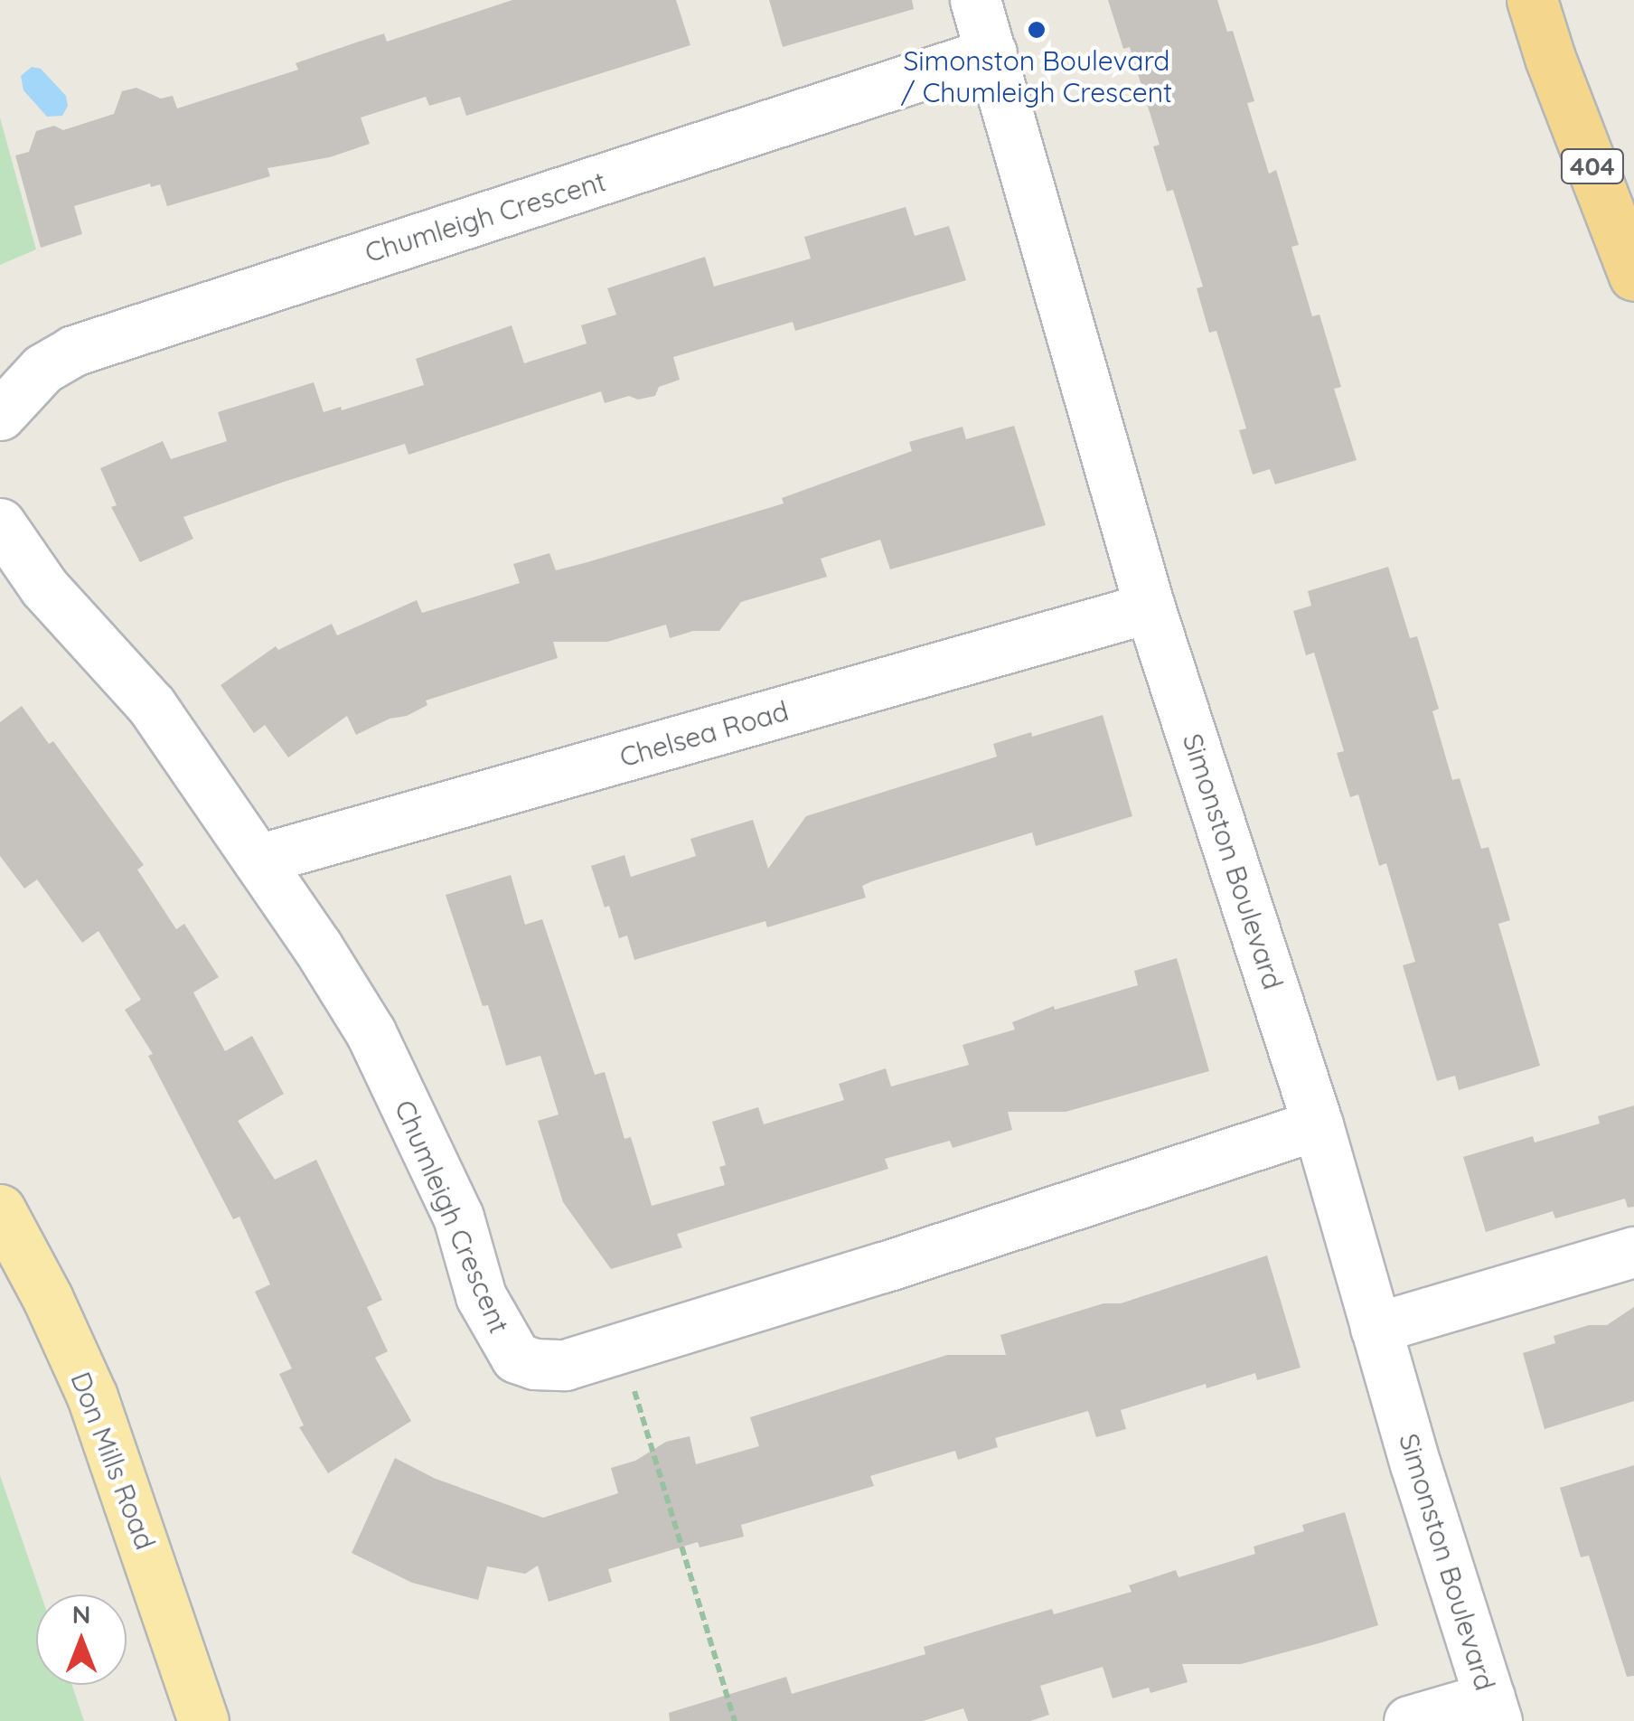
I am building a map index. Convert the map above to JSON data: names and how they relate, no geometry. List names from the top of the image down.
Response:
{
  "streets": {
    "highway": ["404"],
    "main road": ["Don Mills Road"],
    "street": ["Chumleigh Crescent", "Chelsea Road", "Simonston Boulevard"]
  },
  "crossings": [
    ["Chumleigh Crescent", "Chelsea Road"],
    ["Chumleigh Crescent", "Simonston Boulevard"],
    ["Chelsea Road", "Simonston Boulevard"]
  ],
  "places": ["Simonston Boulevard / Chumleigh Crescent"],
  "north": "top"
}
